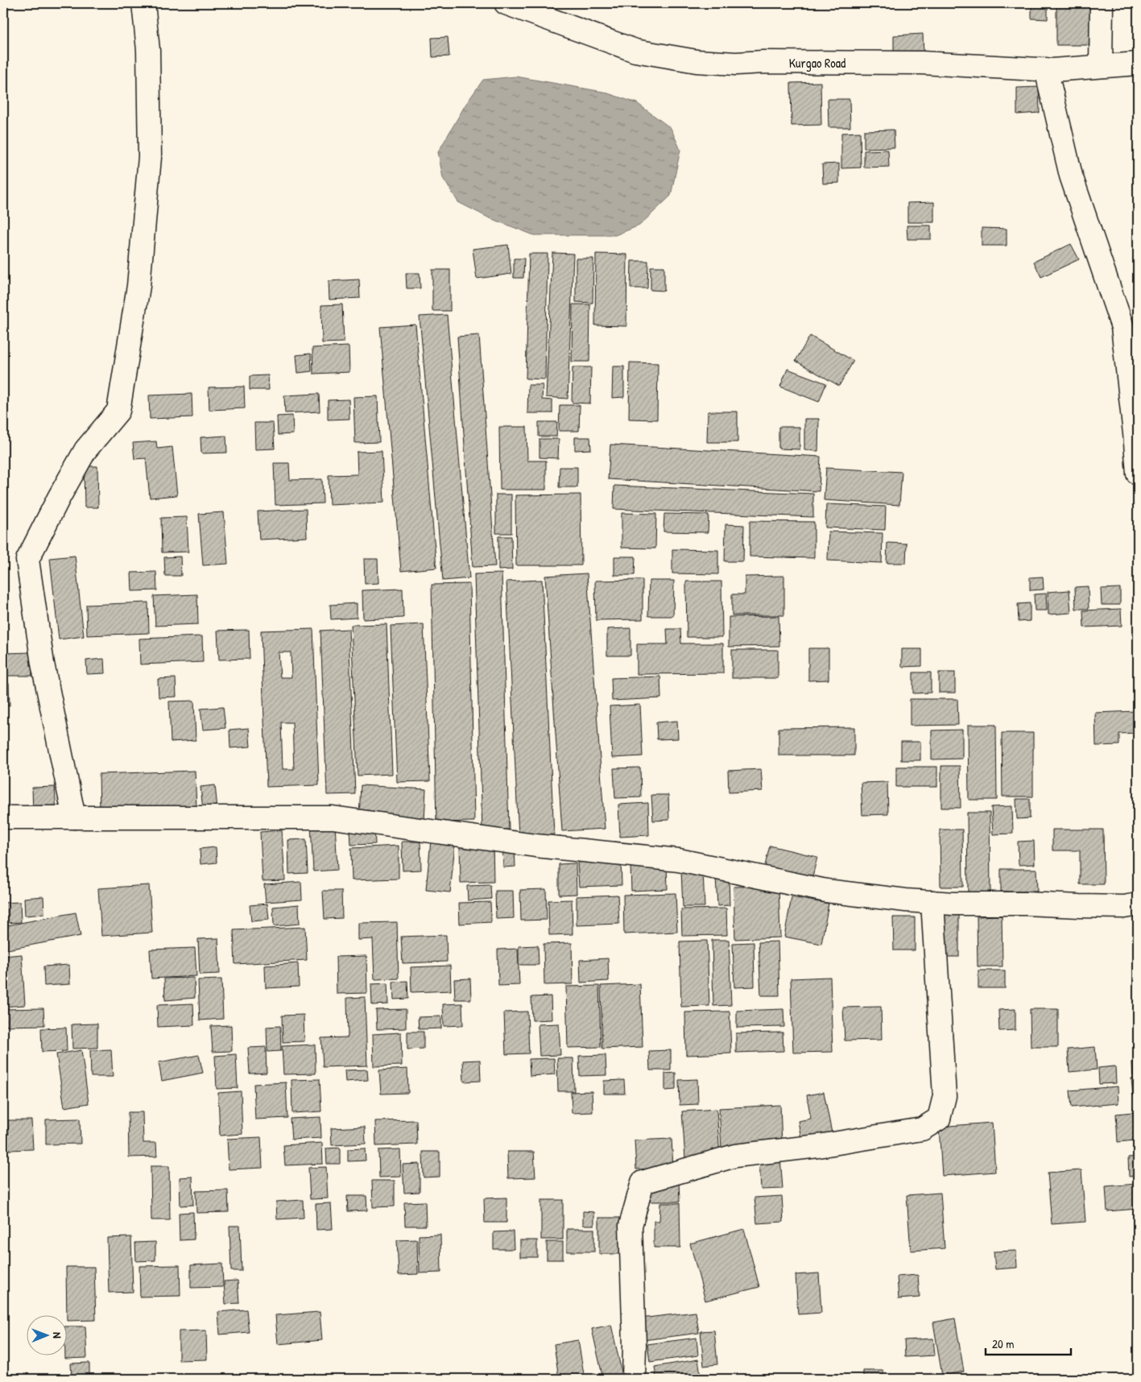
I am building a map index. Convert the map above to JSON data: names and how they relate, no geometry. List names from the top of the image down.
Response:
{
  "streets": {
    "street": ["Kurgao Road"]
  },
  "scale_bar": "20 m",
  "north": "right"
}
